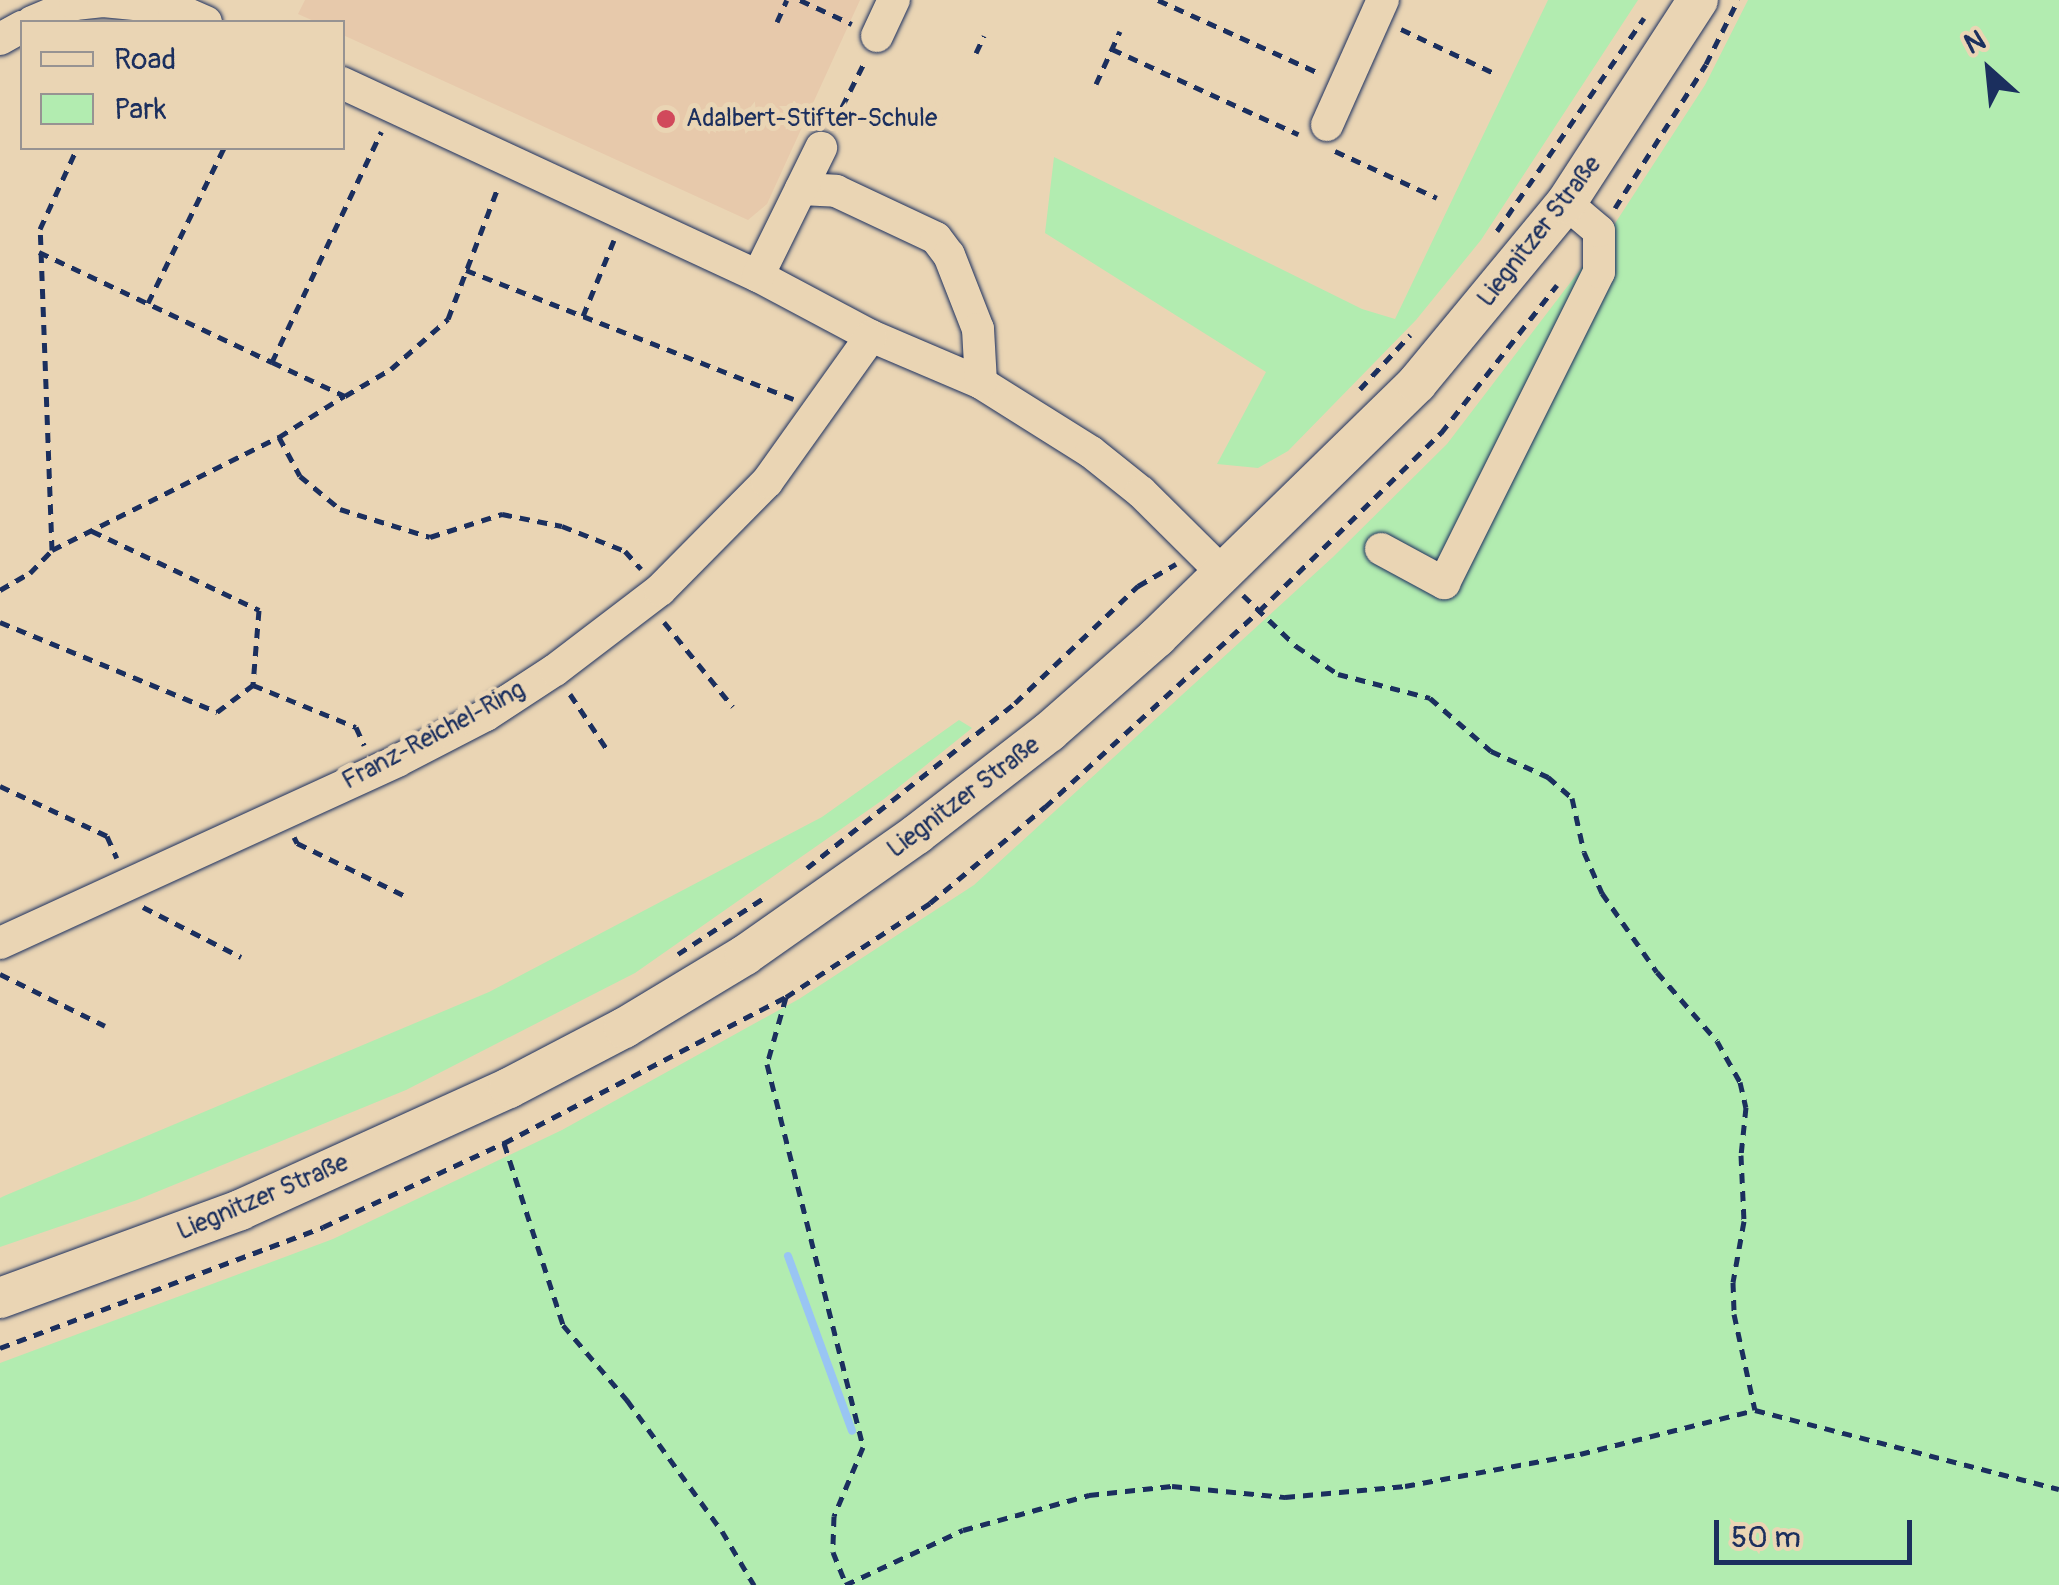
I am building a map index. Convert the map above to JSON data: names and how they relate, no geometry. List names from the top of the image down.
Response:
{
  "streets": {
    "main road": ["Liegnitzer Straße"],
    "street": ["Franz-Reichel-Ring"]
  },
  "places": ["Adalbert-Stifter-Schule"],
  "legend": ["Road", "Park"],
  "scale_bar": "50 m",
  "north": "top left"
}
